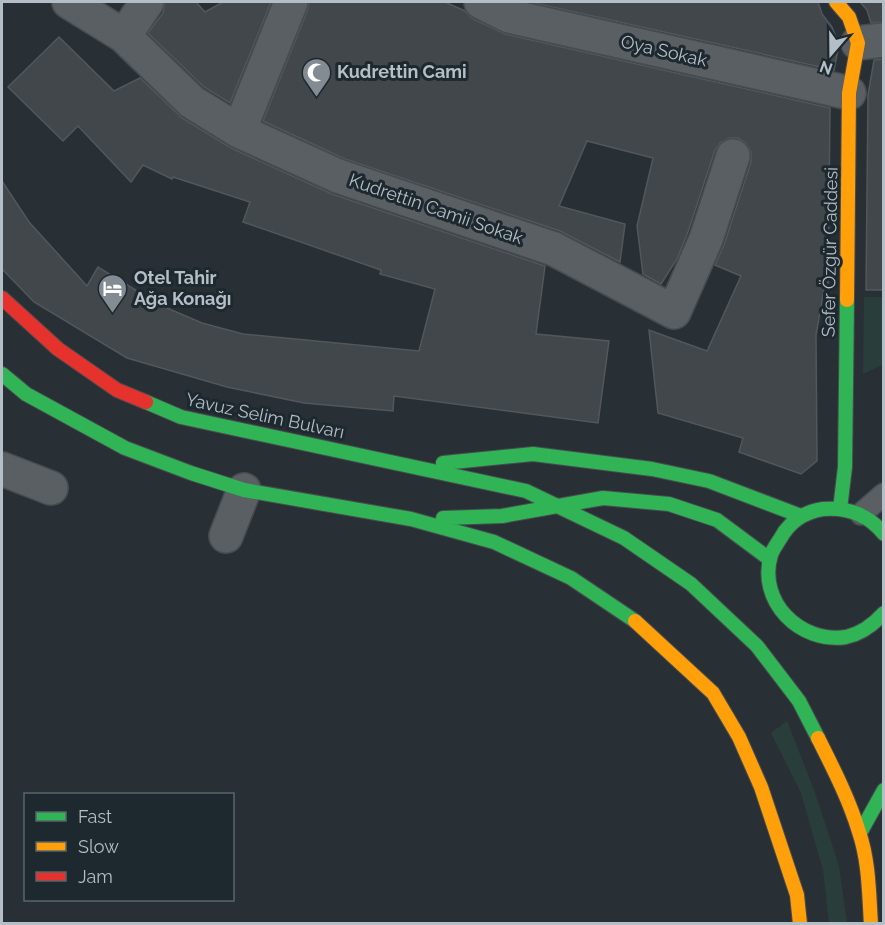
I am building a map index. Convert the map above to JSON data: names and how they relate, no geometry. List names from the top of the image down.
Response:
{
  "streets": {
    "main road": ["Sefer Özgür Caddesi", "Yavuz Selim Bulvarı"],
    "street": ["Oya Sokak", "Kudrettin Camii Sokak"]
  },
  "crossings": [
    ["Oya Sokak", "Sefer Özgür Caddesi"]
  ],
  "places": {
    "mosque": ["Kudrettin Cami"],
    "hotel": ["Otel Tahir Ağa Konağı"]
  },
  "legend": ["Fast", "Slow", "Jam"],
  "north": "bottom"
}
